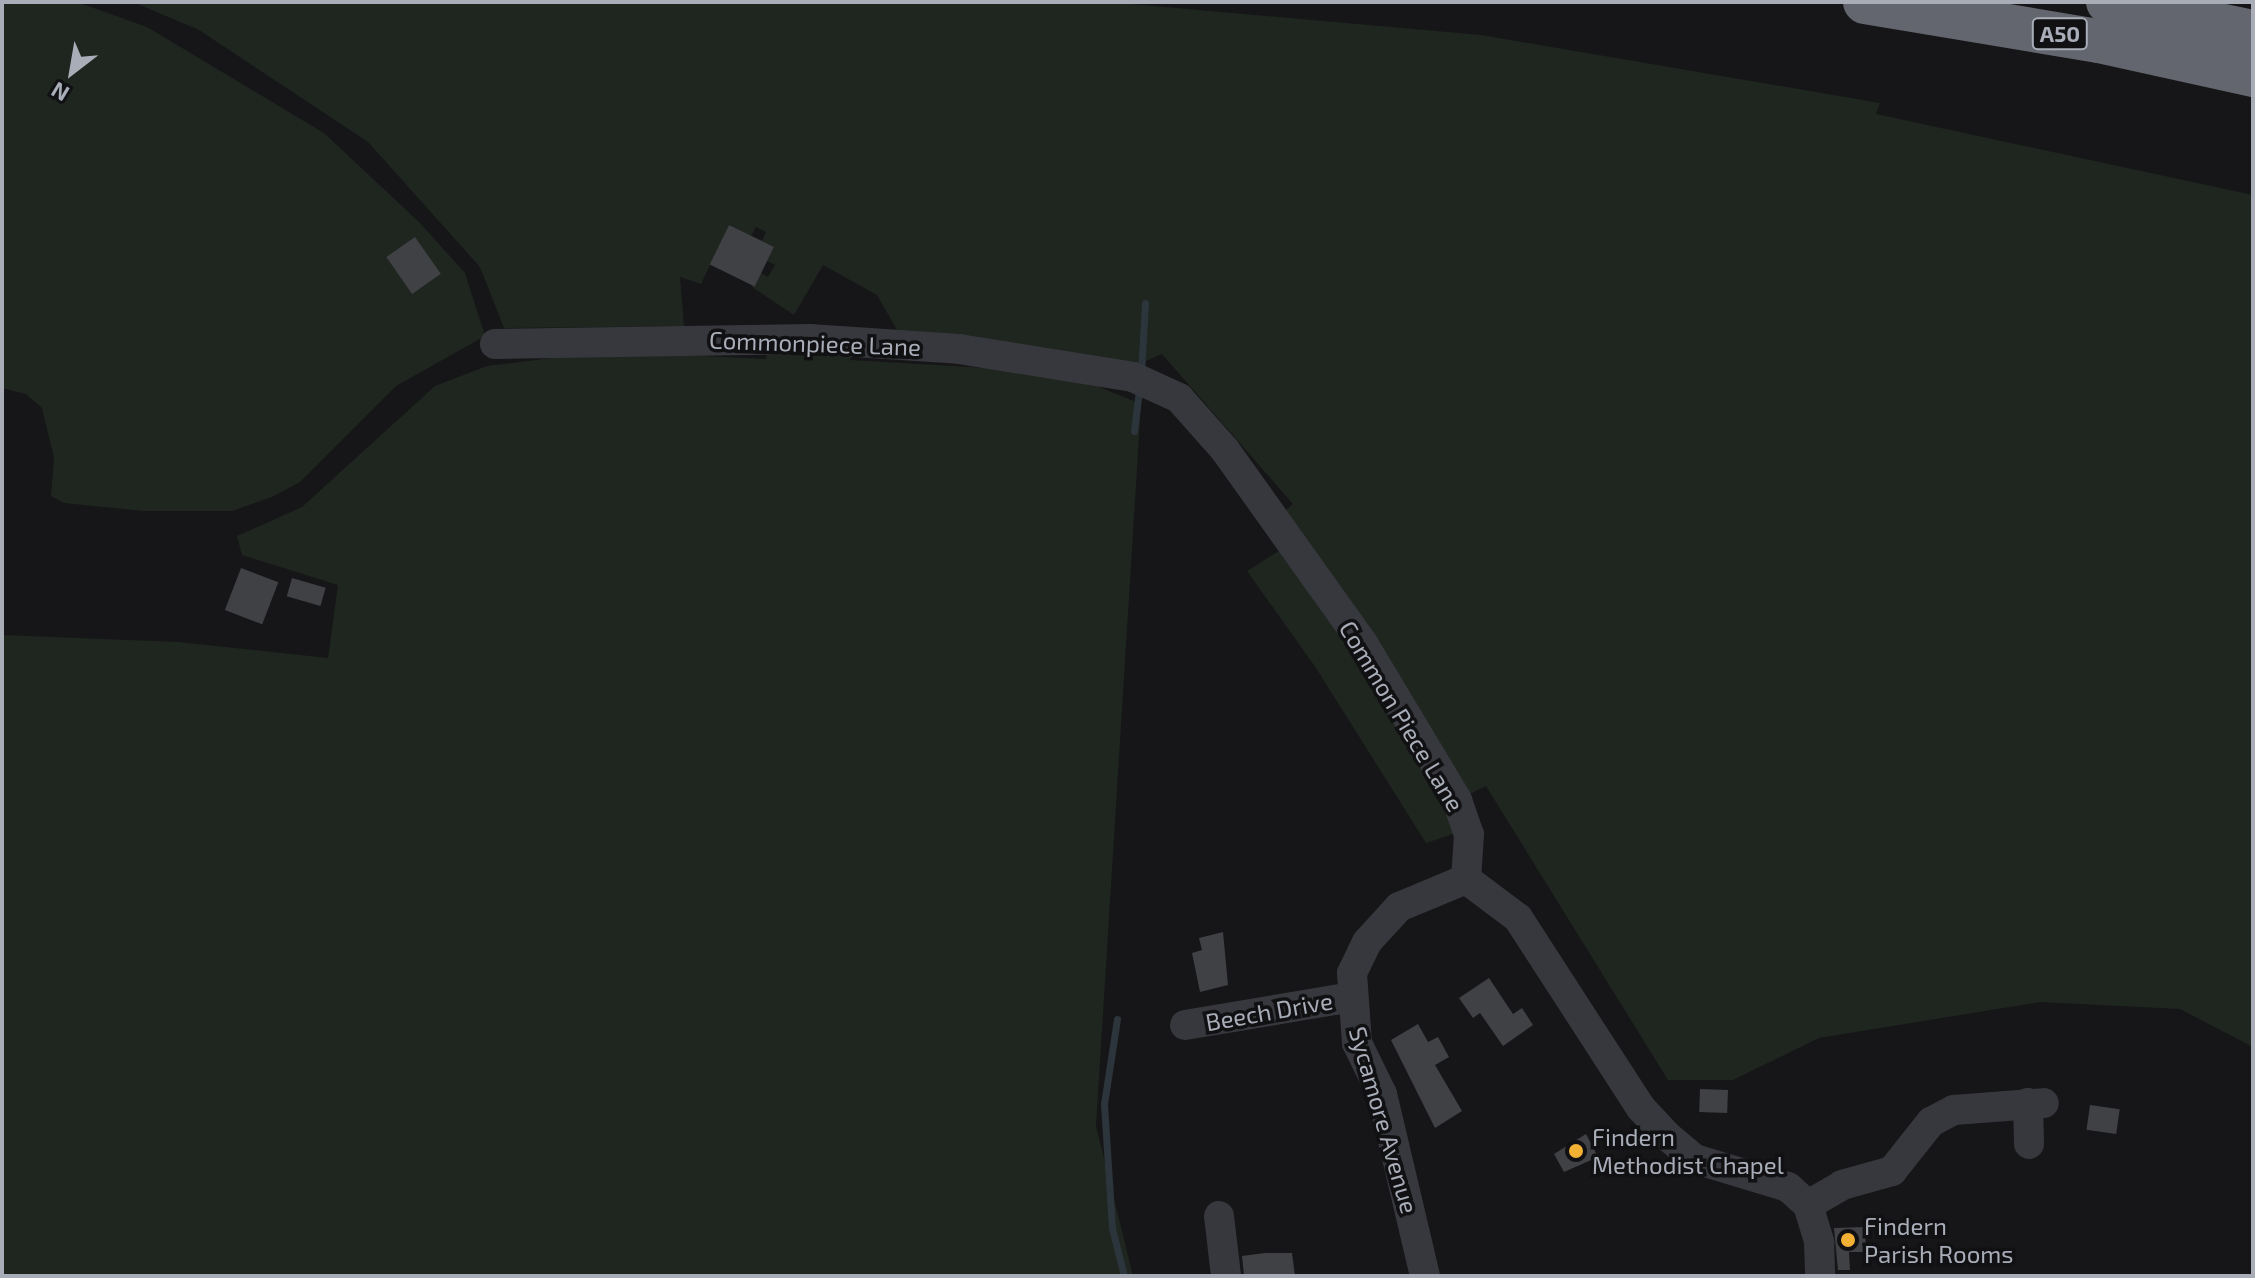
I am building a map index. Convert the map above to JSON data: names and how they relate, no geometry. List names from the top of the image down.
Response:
{
  "streets": {
    "highway": ["A50"],
    "street": [
      "Commonpiece Lane",
      "Common Piece Lane",
      "Beech Drive",
      "Sycamore Avenue"
    ]
  },
  "crossings": [
    ["Commonpiece Lane", "Common Piece Lane"],
    ["Common Piece Lane", "Sycamore Avenue"],
    ["Beech Drive", "Sycamore Avenue"]
  ],
  "places": ["Findern Methodist Chapel", "Findern Parish Rooms"],
  "north": "bottom left"
}
